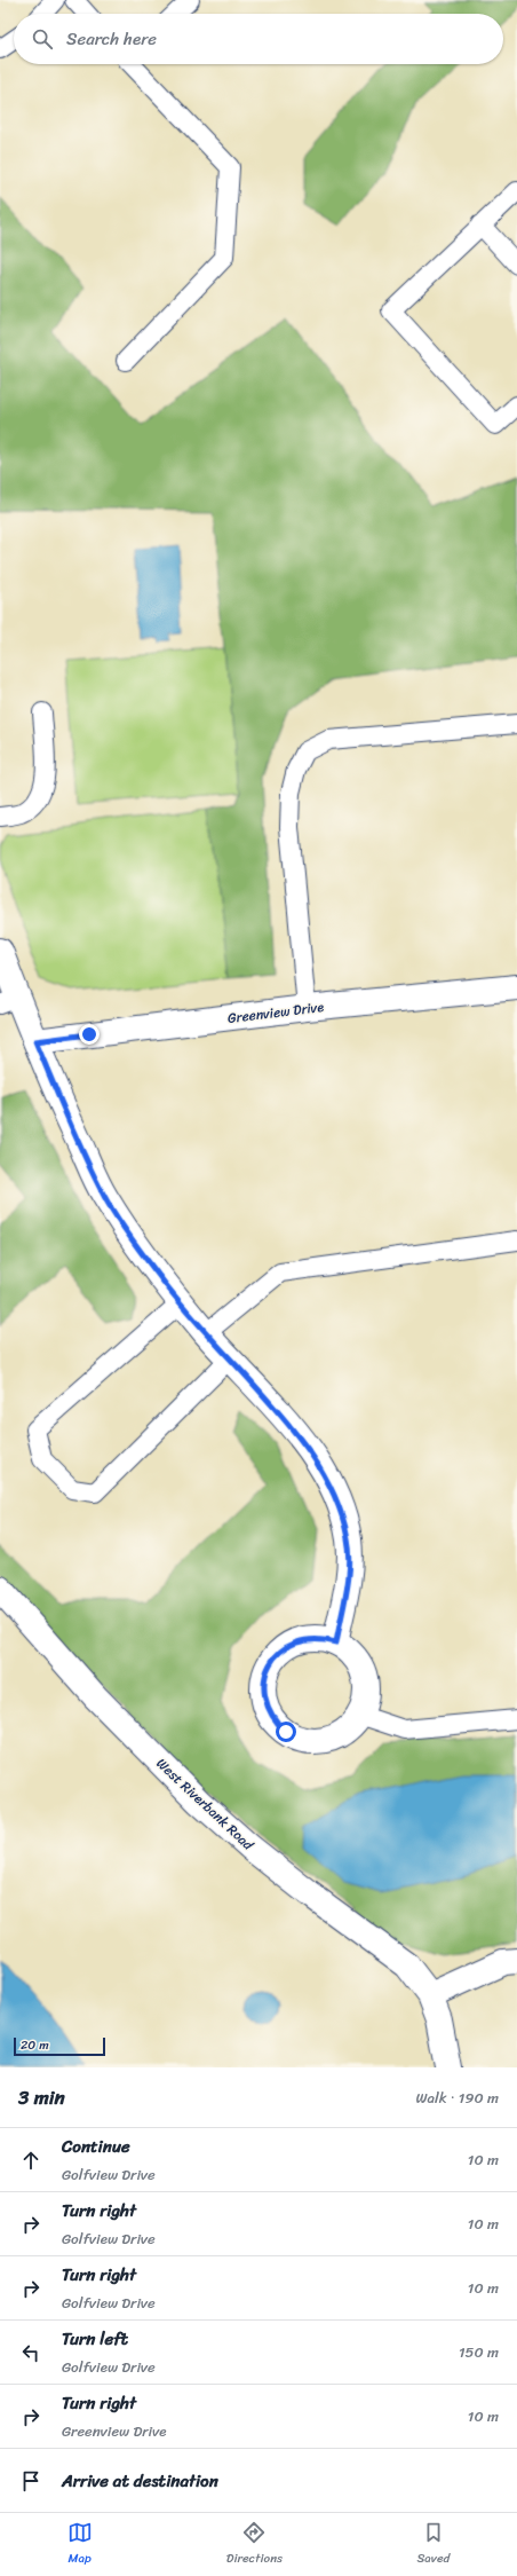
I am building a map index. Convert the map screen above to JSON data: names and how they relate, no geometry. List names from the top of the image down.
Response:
{
  "streets": {
    "street": ["Greenview Drive", "West Riverbank Road"]
  },
  "scale_bar": "20 m",
  "page": {
    "search": "Search here",
    "scale": "20 m",
    "heading": ["3 min", "Walk · 190 m"],
    "list": [
      ["Continue", "Golfview Drive", "10 m"],
      ["Turn right", "Golfview Drive", "10 m"],
      ["Turn right", "Golfview Drive", "10 m"],
      ["Turn left", "Golfview Drive", "150 m"],
      ["Turn right", "Greenview Drive", "10 m"],
      "Arrive at destination"
    ],
    "nav": ["Map", "Directions", "Saved"]
  }
}
